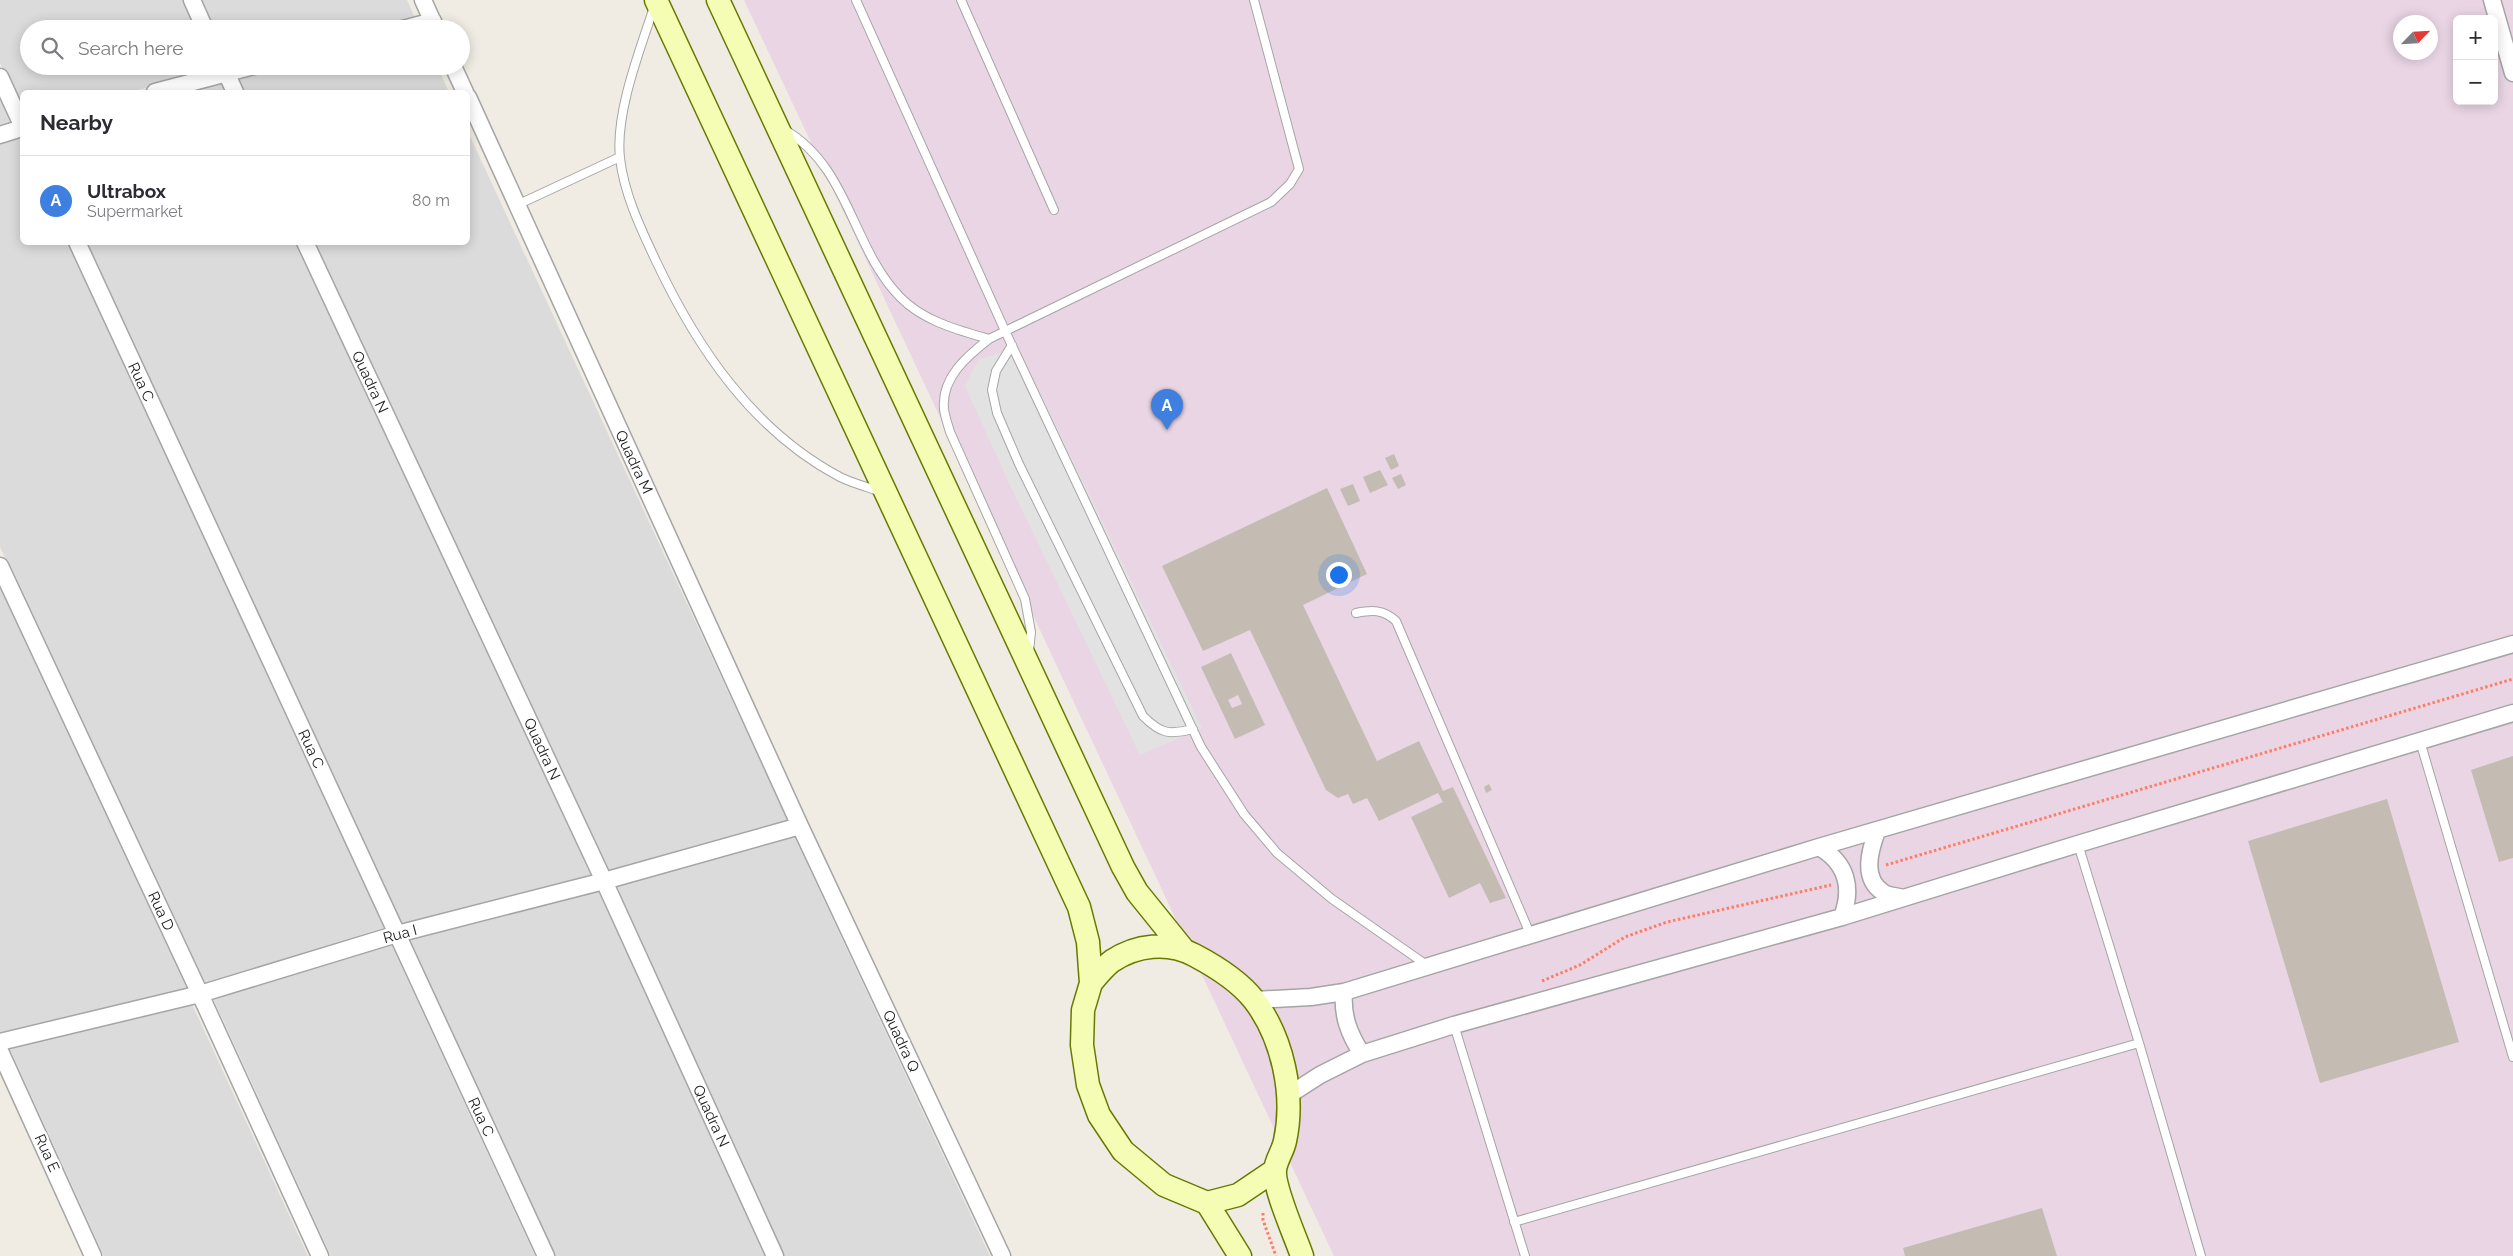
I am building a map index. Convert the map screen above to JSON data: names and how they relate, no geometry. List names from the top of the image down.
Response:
{
  "streets": {
    "street": [
      "Rua C",
      "Quadra N",
      "Quadra M",
      "Rua D",
      "Rua I",
      "Quadra Q",
      "Rua E"
    ]
  },
  "crossings": [
    ["Rua C", "Rua I"],
    ["Quadra N", "Rua I"],
    ["Quadra M", "Rua I"],
    ["Quadra M", "Quadra Q"],
    ["Rua D", "Rua I"],
    ["Rua I", "Quadra Q"]
  ],
  "north": "top right",
  "page": {
    "map_buttons": ["+", "−"],
    "search": "Search here",
    "heading": "Nearby",
    "list": [
      {
        "mark": "A",
        "name": "Ultrabox",
        "note": "Supermarket",
        "value": "80 m"
      }
    ],
    "pins": "A"
  }
}
